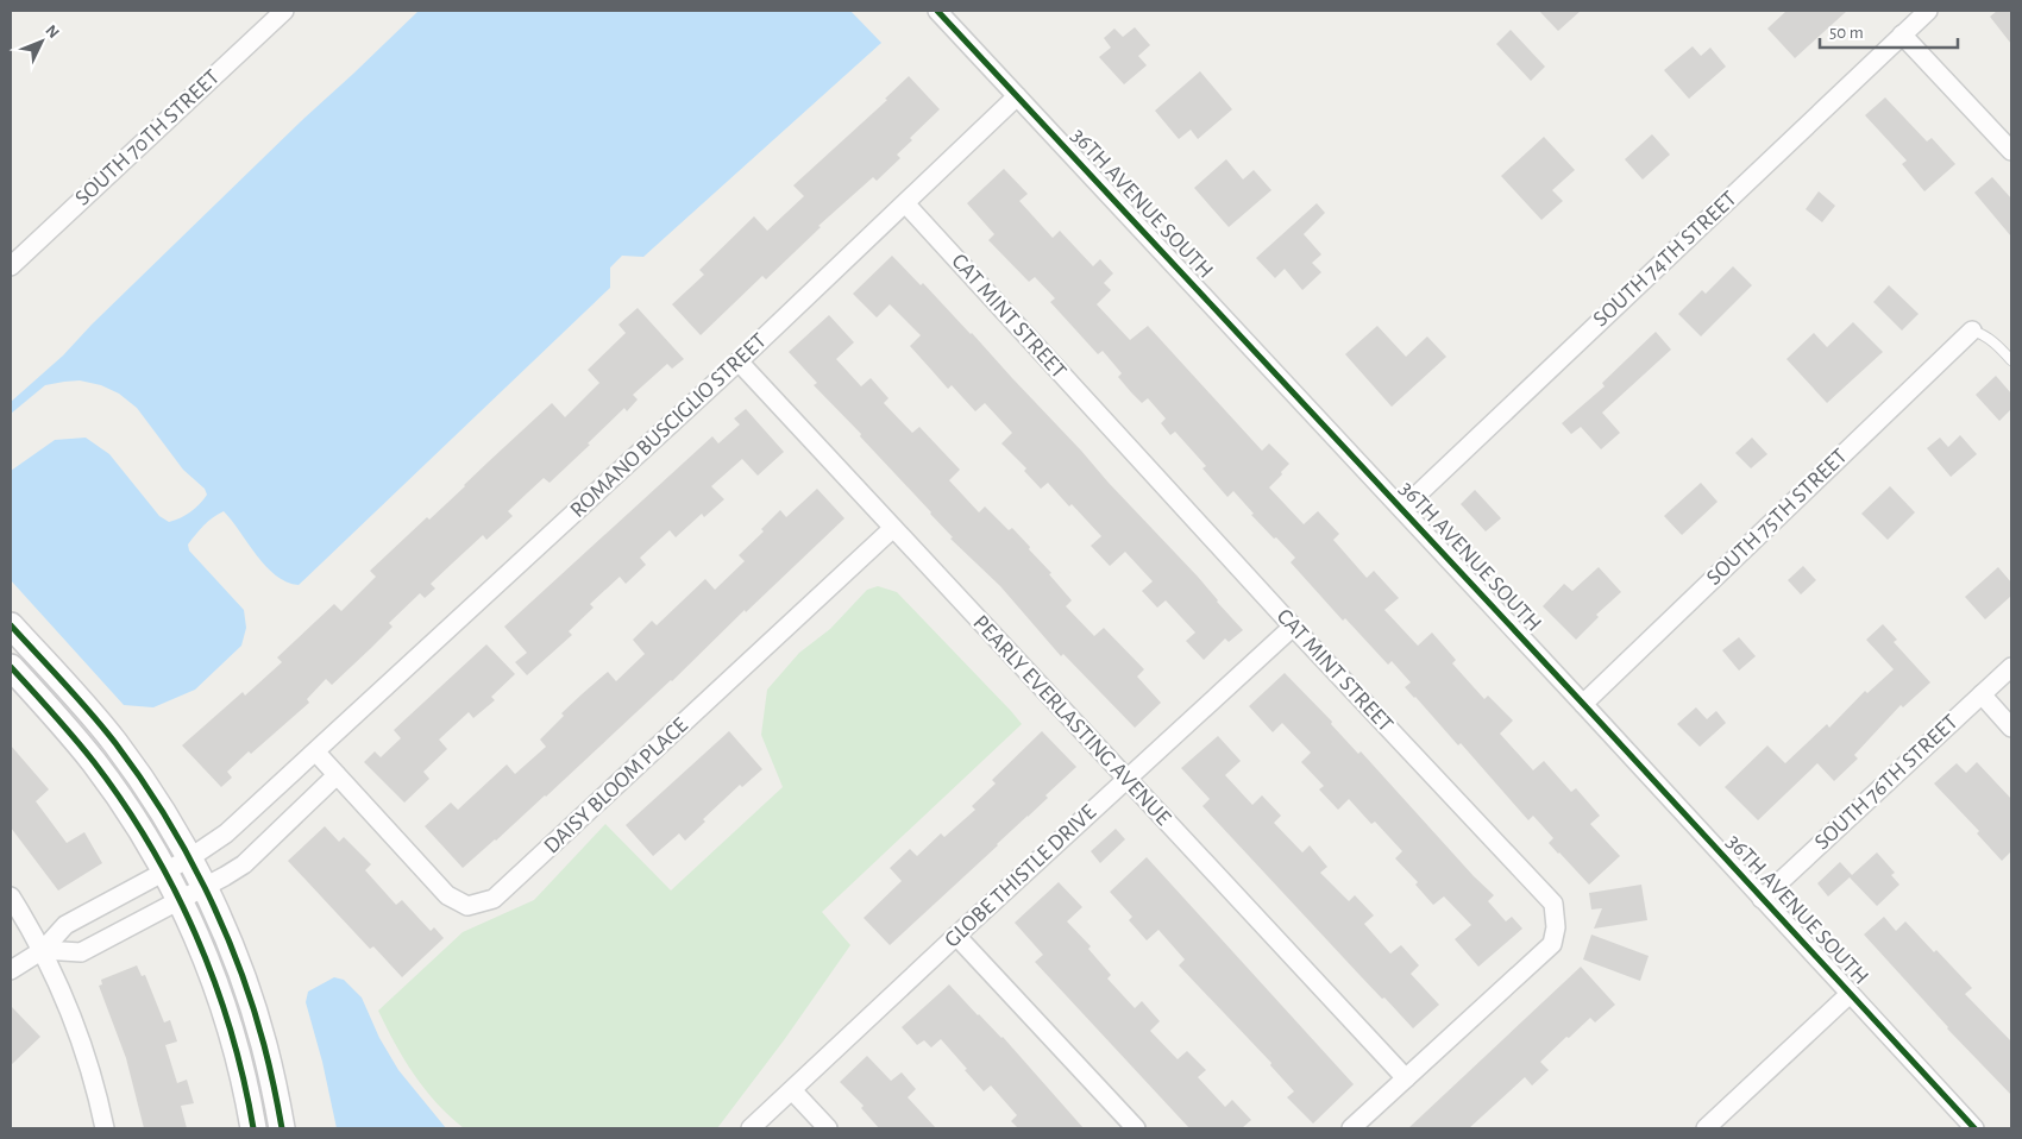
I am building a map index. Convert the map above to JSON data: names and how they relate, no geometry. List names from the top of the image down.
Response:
{
  "streets": {
    "street": [
      "SOUTH 70TH STREET",
      "36TH AVENUE SOUTH",
      "SOUTH 74TH STREET",
      "CAT MINT STREET",
      "ROMANO BUSCIGLIO STREET",
      "SOUTH 75TH STREET",
      "PEARLY EVERLASTING AVENUE",
      "SOUTH 76TH STREET",
      "DAISY BLOOM PLACE",
      "GLOBE THISTLE DRIVE"
    ]
  },
  "crossings": [
    ["36TH AVENUE SOUTH", "SOUTH 74TH STREET"],
    ["36TH AVENUE SOUTH", "ROMANO BUSCIGLIO STREET"],
    ["36TH AVENUE SOUTH", "SOUTH 75TH STREET"],
    ["36TH AVENUE SOUTH", "SOUTH 76TH STREET"],
    ["CAT MINT STREET", "ROMANO BUSCIGLIO STREET"],
    ["CAT MINT STREET", "PEARLY EVERLASTING AVENUE"],
    ["CAT MINT STREET", "GLOBE THISTLE DRIVE"],
    ["ROMANO BUSCIGLIO STREET", "PEARLY EVERLASTING AVENUE"],
    ["PEARLY EVERLASTING AVENUE", "DAISY BLOOM PLACE"],
    ["PEARLY EVERLASTING AVENUE", "GLOBE THISTLE DRIVE"]
  ],
  "scale_bar": "50 m",
  "north": "top right"
}
